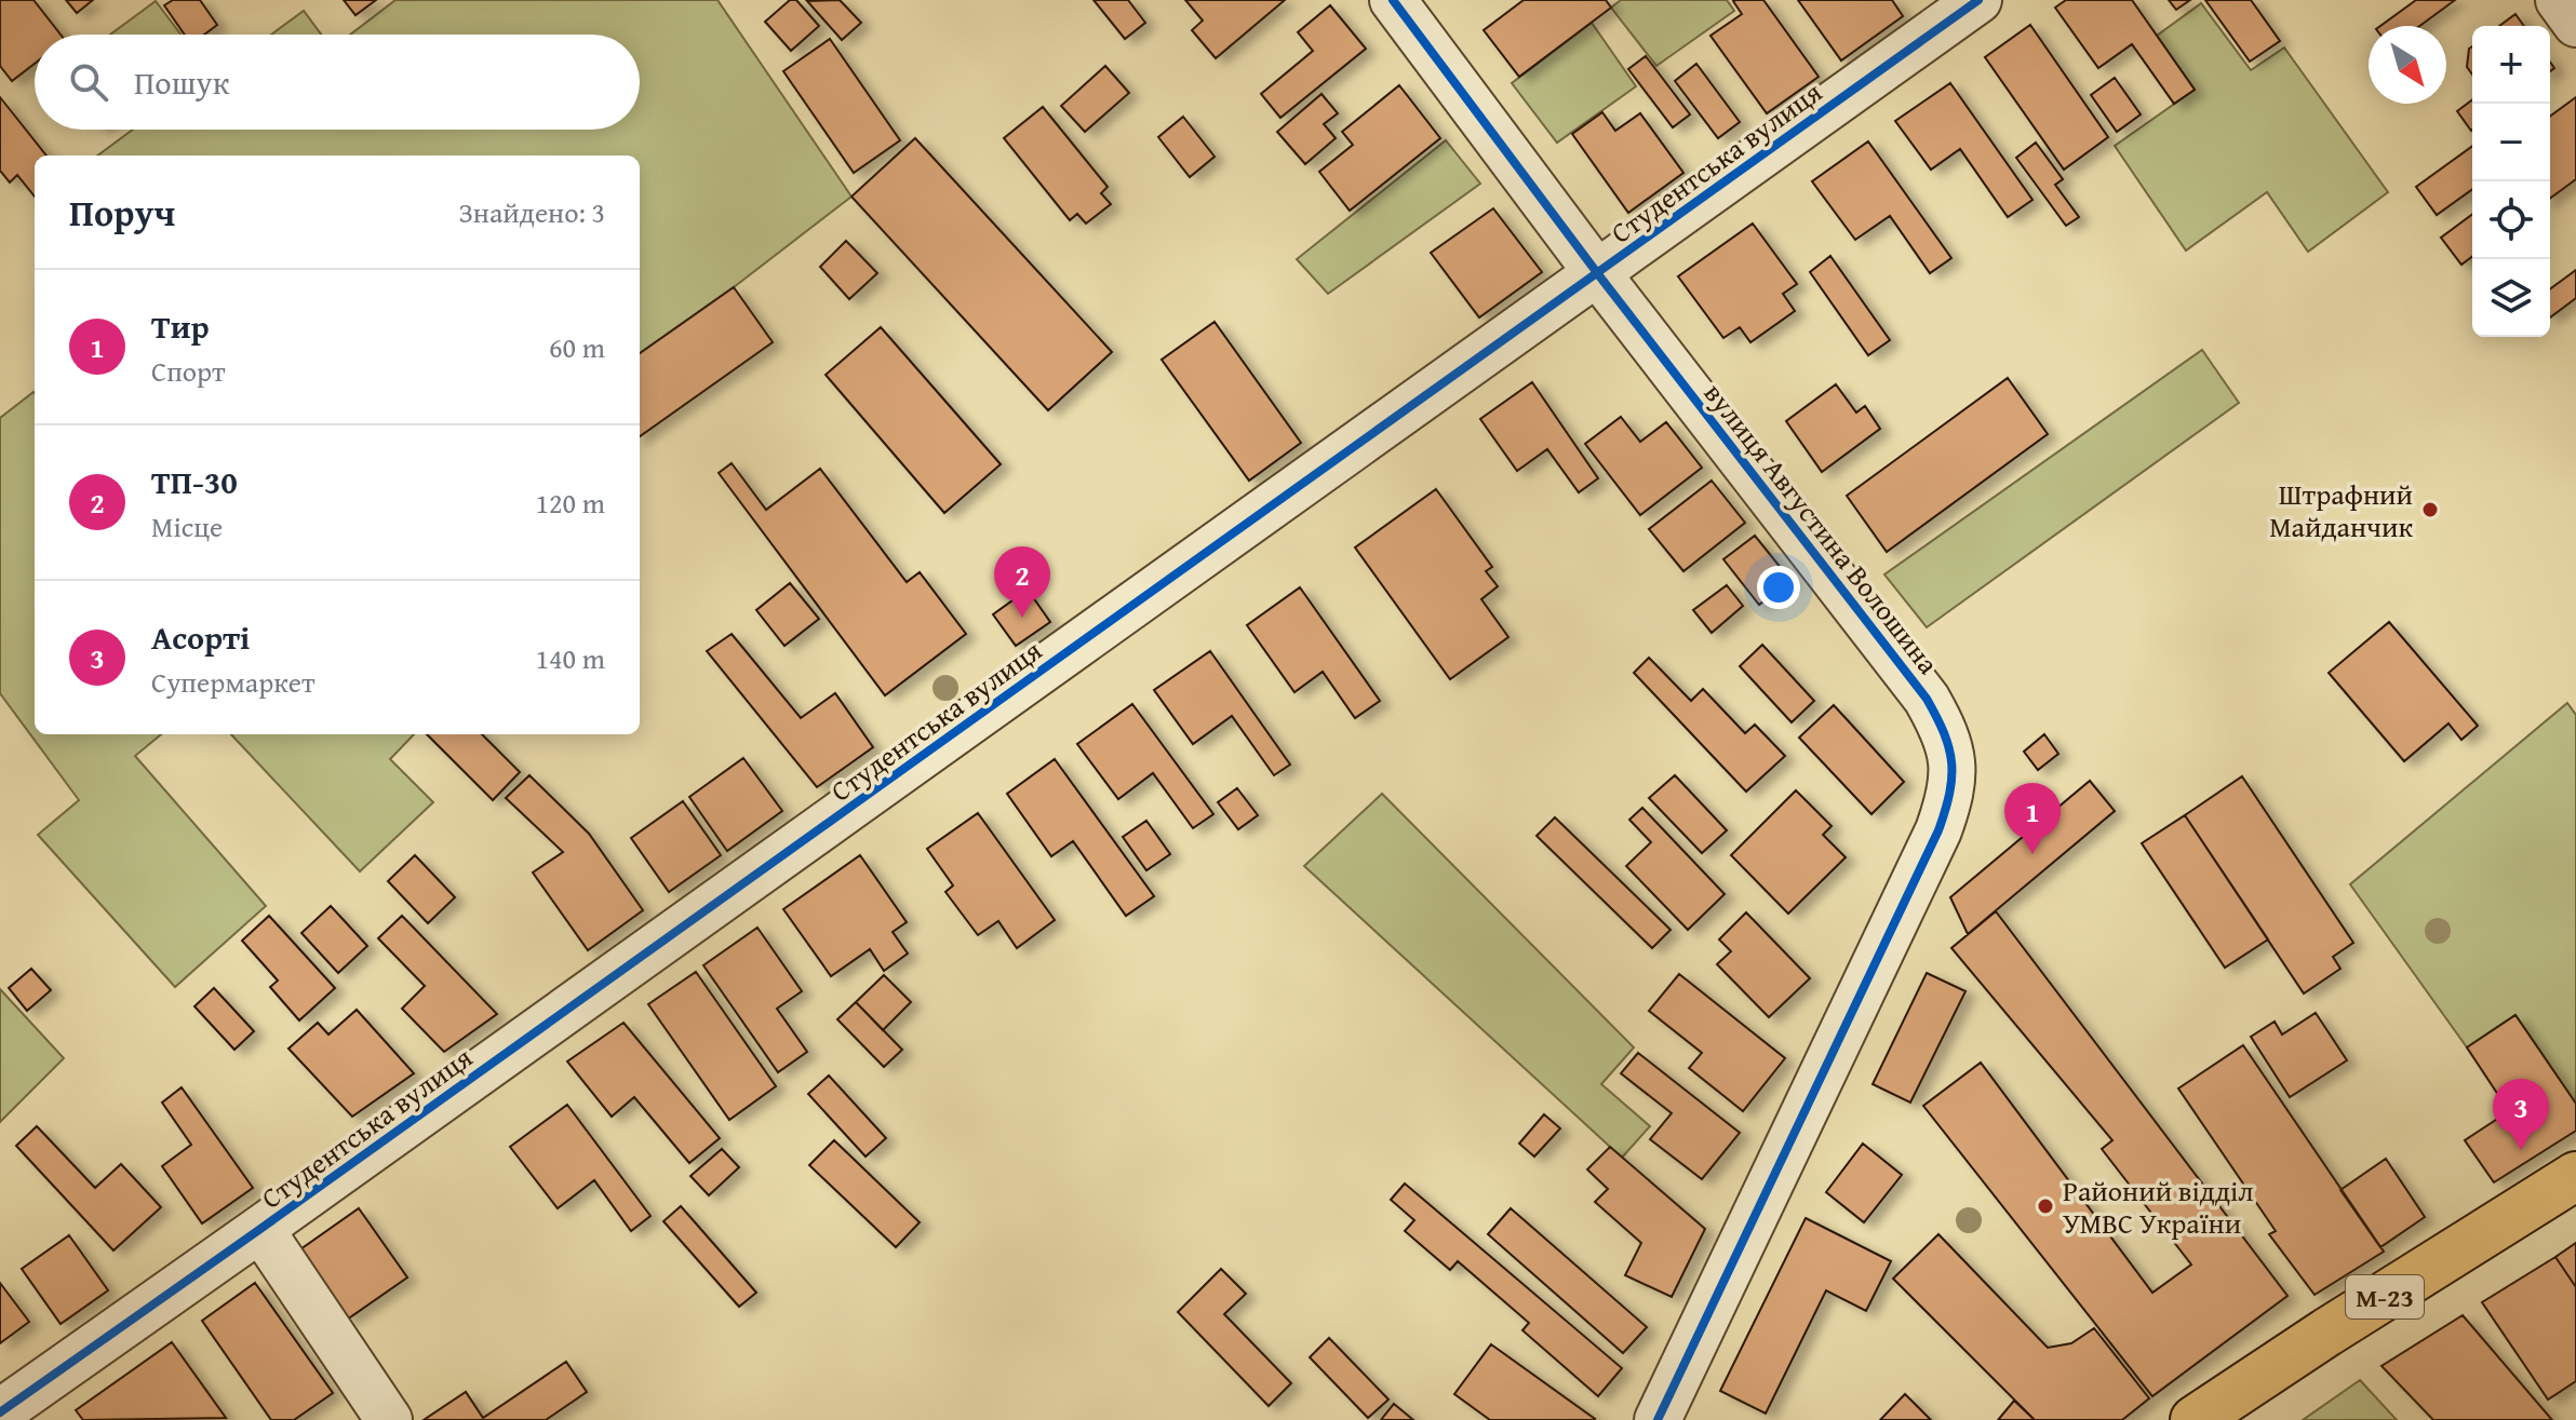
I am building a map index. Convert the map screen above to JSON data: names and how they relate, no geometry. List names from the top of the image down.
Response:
{
  "streets": {
    "highway": ["М-23"],
    "street": ["Студентська вулиця", "вулиця Августина Волошина"]
  },
  "crossings": [
    ["Студентська вулиця", "вулиця Августина Волошина"]
  ],
  "places": ["Штрафний Майданчик", "Районий відділ УМВС України"],
  "north": "bottom right",
  "page": {
    "map_buttons": ["+", "−"],
    "search": "Пошук",
    "heading": ["Поруч", "Знайдено: 3"],
    "list": [
      {
        "mark": "1",
        "name": "Тир",
        "note": "Спорт",
        "value": "60 m"
      },
      {
        "mark": "2",
        "name": "ТП-30",
        "note": "Місце",
        "value": "120 m"
      },
      {
        "mark": "3",
        "name": "Асорті",
        "note": "Супермаркет",
        "value": "140 m"
      }
    ],
    "pins": ["2", "1", "3"]
  }
}
